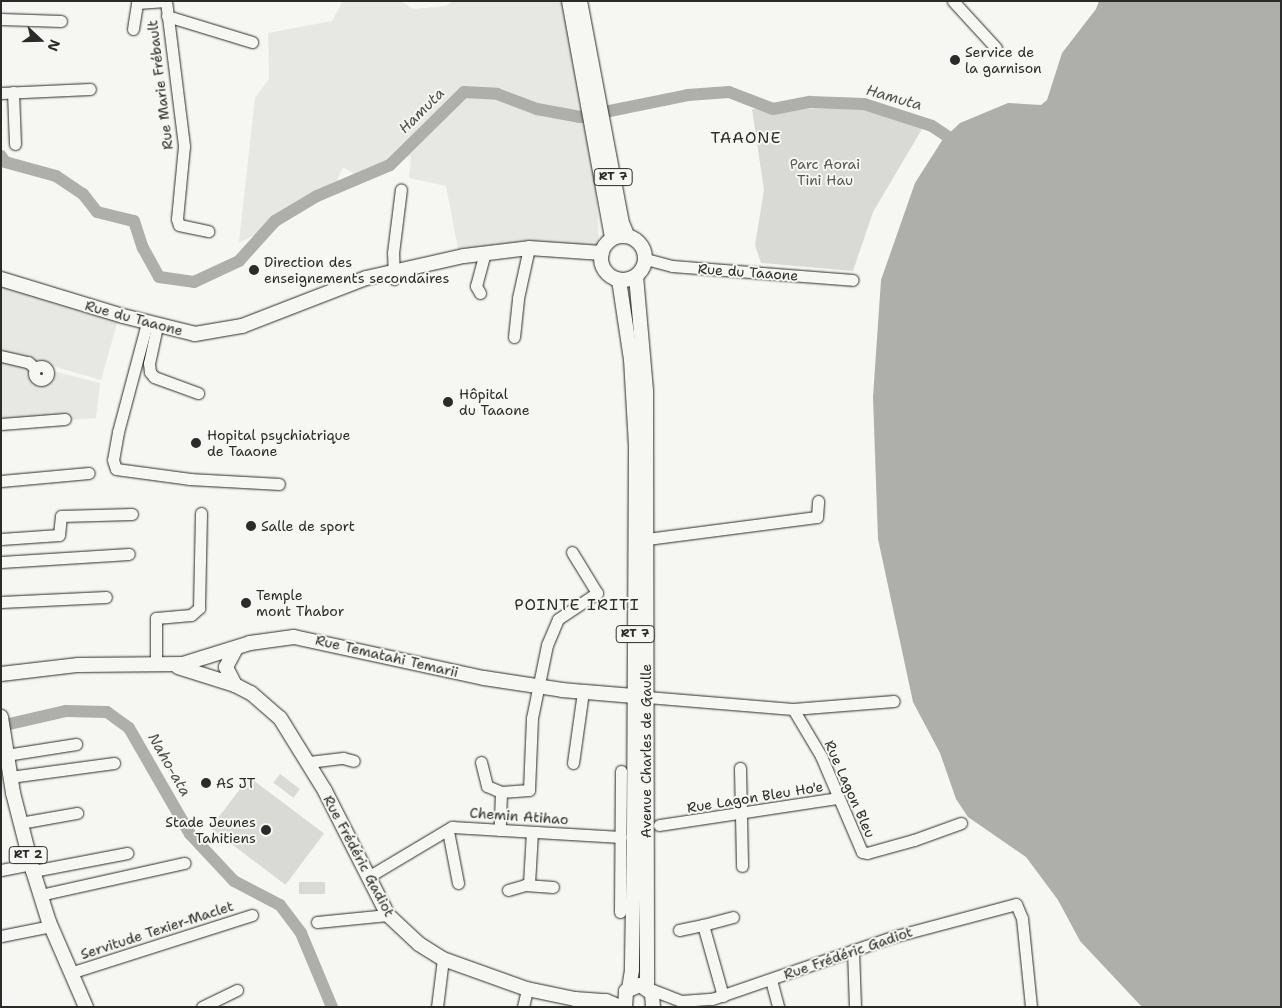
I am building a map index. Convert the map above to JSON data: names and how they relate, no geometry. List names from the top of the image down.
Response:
{
  "streets": {
    "main road": [
      "RT 7",
      "Rue du Taaone",
      "Rue Tematahi Temarii",
      "Avenue Charles de Gaulle",
      "RT 2",
      "Rue Frédéric Gadiot"
    ],
    "street": [
      "Rue Marie Frébault",
      "Rue Lagon Bleu",
      "Rue Lagon Bleu Ho'e",
      "Chemin Atihao",
      "Servitude Texier-Maclet"
    ]
  },
  "crossings": [
    ["RT 7", "Rue du Taaone"],
    ["RT 7", "Avenue Charles de Gaulle"],
    ["RT 7", "Rue Frédéric Gadiot"],
    ["Rue du Taaone", "Avenue Charles de Gaulle"],
    ["Rue Tematahi Temarii", "Avenue Charles de Gaulle"],
    ["Rue Tematahi Temarii", "Rue Lagon Bleu"],
    ["Rue Tematahi Temarii", "Rue Frédéric Gadiot"],
    ["Avenue Charles de Gaulle", "Rue Frédéric Gadiot"],
    ["Rue Lagon Bleu", "Rue Lagon Bleu Ho'e"],
    ["Chemin Atihao", "Rue Frédéric Gadiot"],
    ["RT 2", "Servitude Texier-Maclet"]
  ],
  "districts": ["TAAONE", "POINTE IRITI"],
  "water": ["Hamuta", "Naho-ata"],
  "parks": ["Parc Aorai Tini Hau"],
  "places": [
    "Service de la garnison",
    "Direction des enseignements secondaires",
    "Hôpital du Taaone",
    "Hopital psychiatrique de Taaone",
    "Salle de sport",
    "Temple mont Thabor",
    "AS JT",
    "Stade Jeunes Tahitiens"
  ],
  "north": "right"
}
